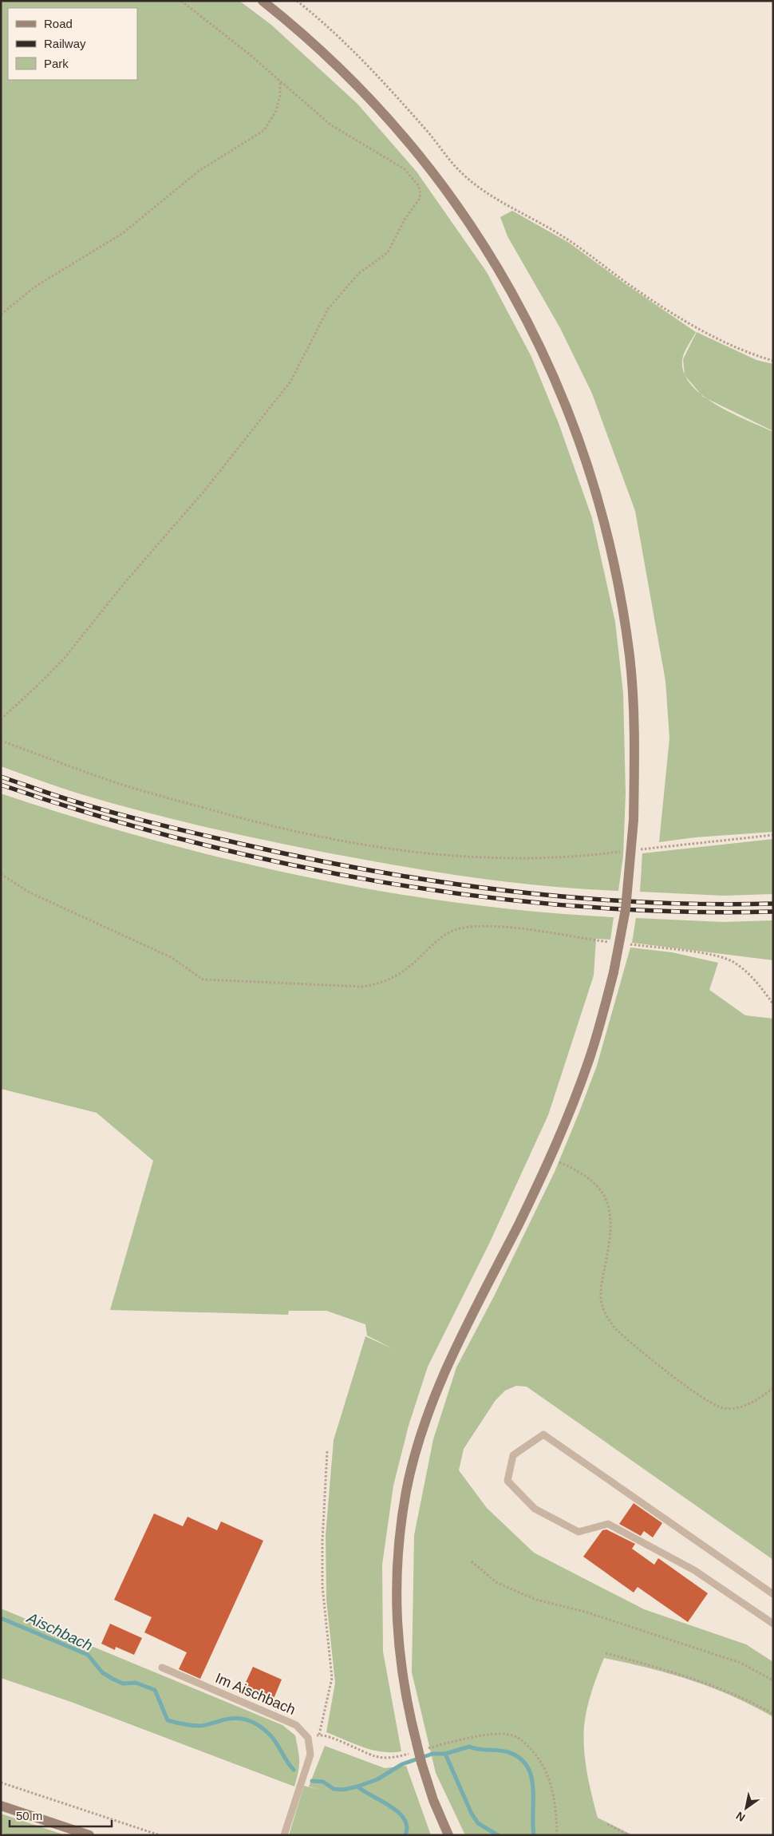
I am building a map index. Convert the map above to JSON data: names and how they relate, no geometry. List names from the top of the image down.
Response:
{
  "streets": {
    "lane": ["Im Aischbach"]
  },
  "water": ["Aischbach"],
  "legend": ["Road", "Railway", "Park"],
  "scale_bar": "50 m",
  "north": "bottom left"
}
